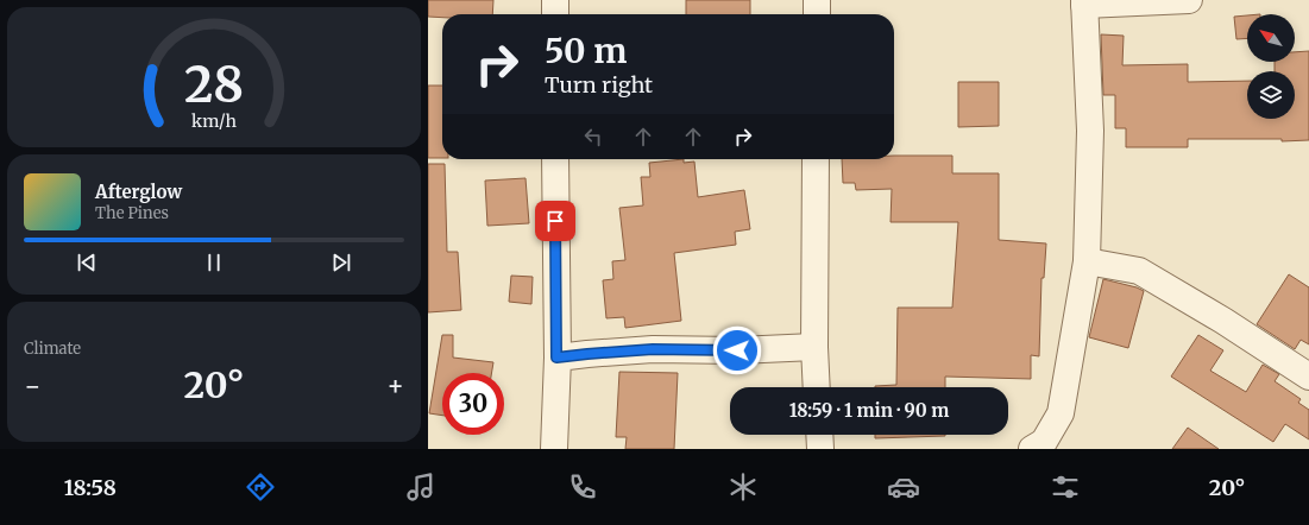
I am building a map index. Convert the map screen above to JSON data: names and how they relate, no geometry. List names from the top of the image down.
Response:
{
  "north": "top left",
  "page": {
    "turn": ["50 m", "Turn right"],
    "song": ["Afterglow", "The Pines"],
    "tile": "Climate",
    "heat": ["−", "20°", "+"],
    "limit": "30",
    "trip": "18:59 · 1 min · 90 m",
    "tabs": ["18:58", "20°"],
    "gauge": ["28", "km/h"]
  }
}
